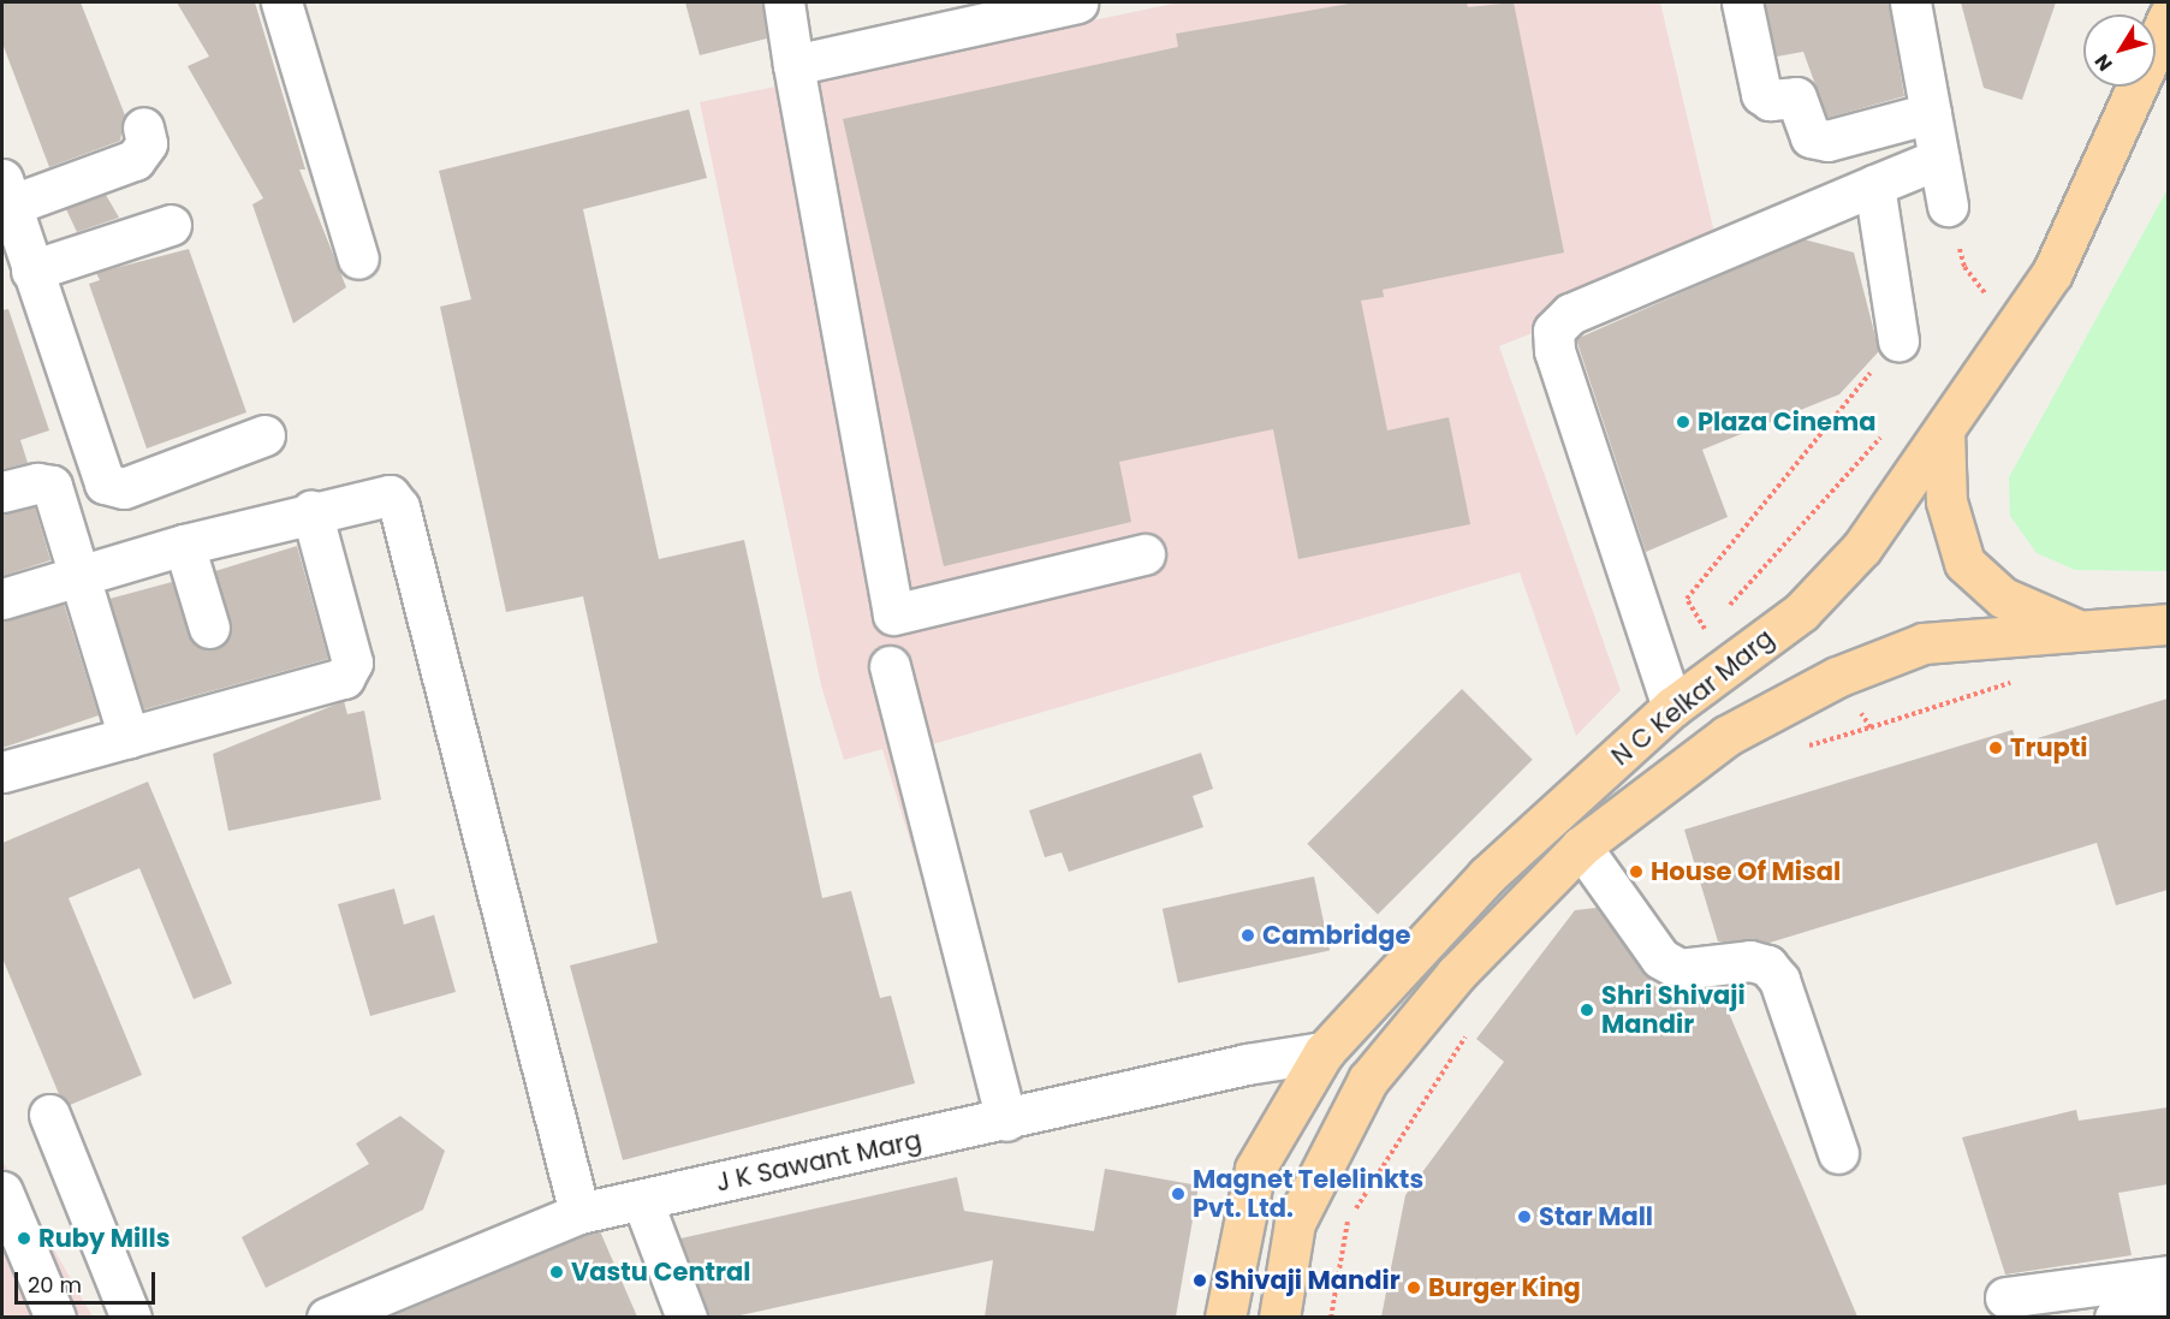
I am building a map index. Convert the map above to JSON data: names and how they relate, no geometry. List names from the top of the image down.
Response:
{
  "streets": {
    "main road": ["N C Kelkar Marg"],
    "street": ["J K Sawant Marg"]
  },
  "crossings": [
    ["N C Kelkar Marg", "J K Sawant Marg"]
  ],
  "places": [
    "Plaza Cinema",
    "Trupti",
    "House Of Misal",
    "Cambridge",
    "Shri Shivaji Mandir",
    "Magnet Telelinkts Pvt. Ltd.",
    "Star Mall",
    "Ruby Mills",
    "Vastu Central",
    "Shivaji Mandir",
    "Burger King"
  ],
  "scale_bar": "20 m",
  "north": "bottom left"
}
